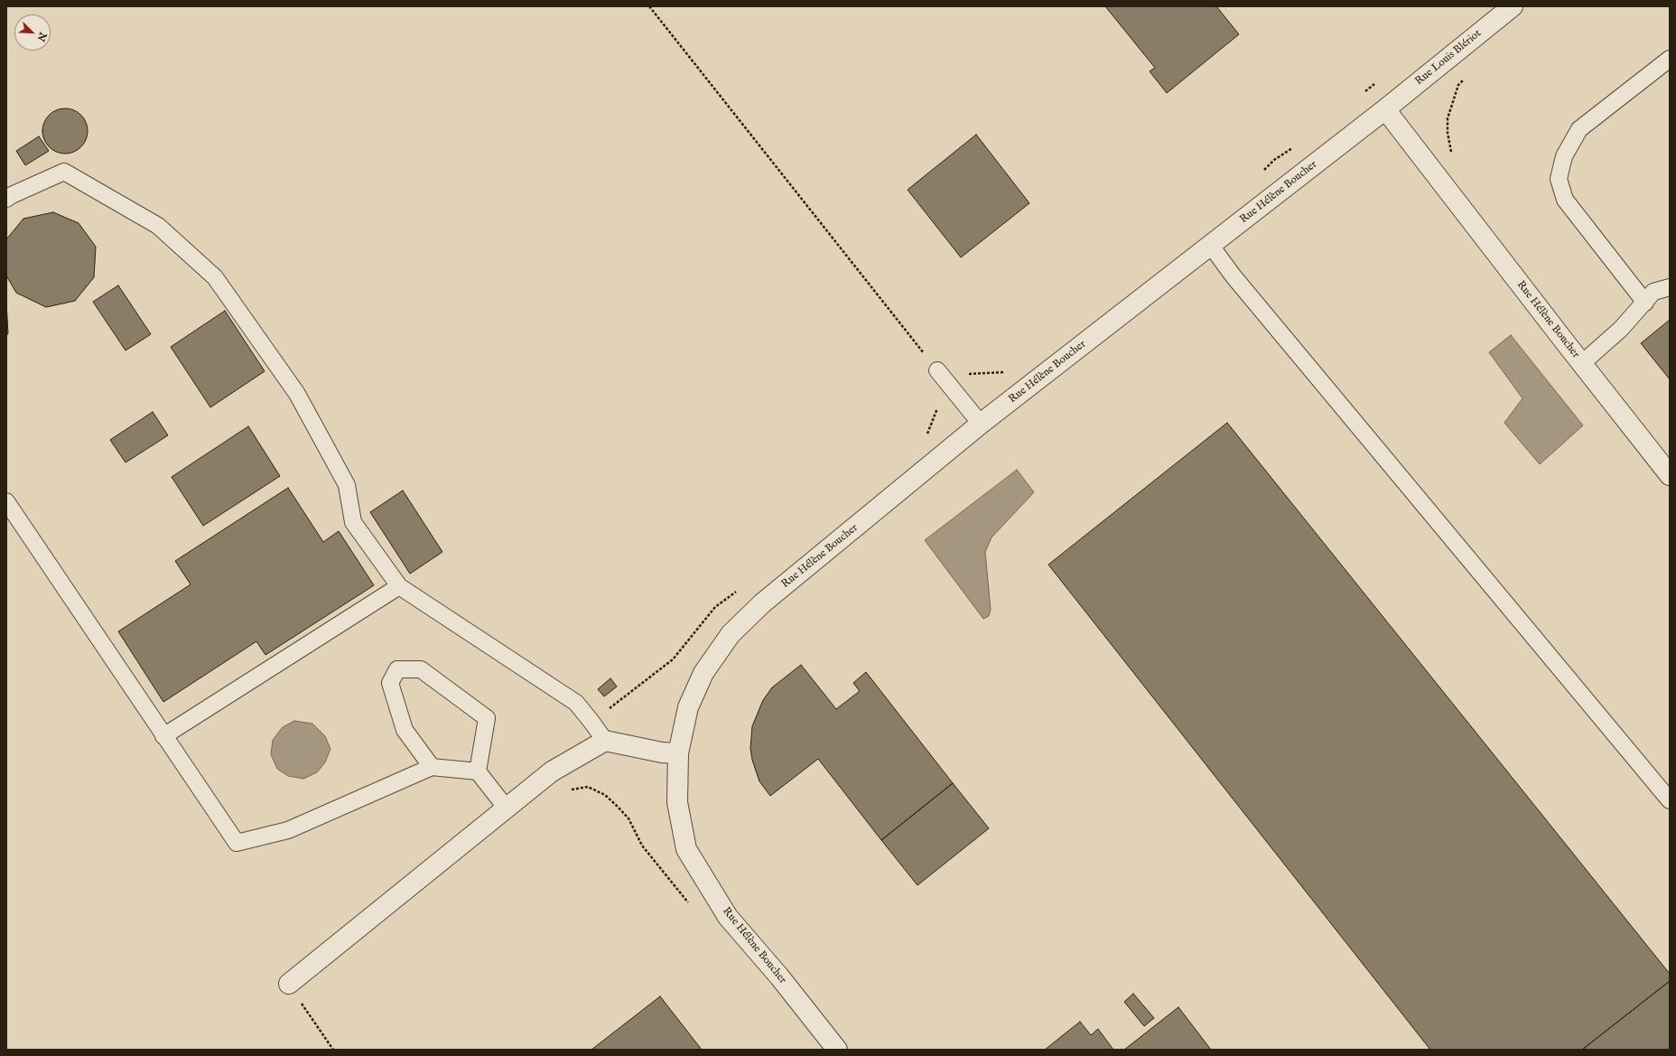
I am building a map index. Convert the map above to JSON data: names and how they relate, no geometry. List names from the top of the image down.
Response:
{
  "streets": {
    "street": ["Rue Louis Blériot", "Rue Hélène Boucher"]
  },
  "crossings": [
    ["Rue Louis Blériot", "Rue Hélène Boucher"]
  ],
  "north": "bottom right"
}
